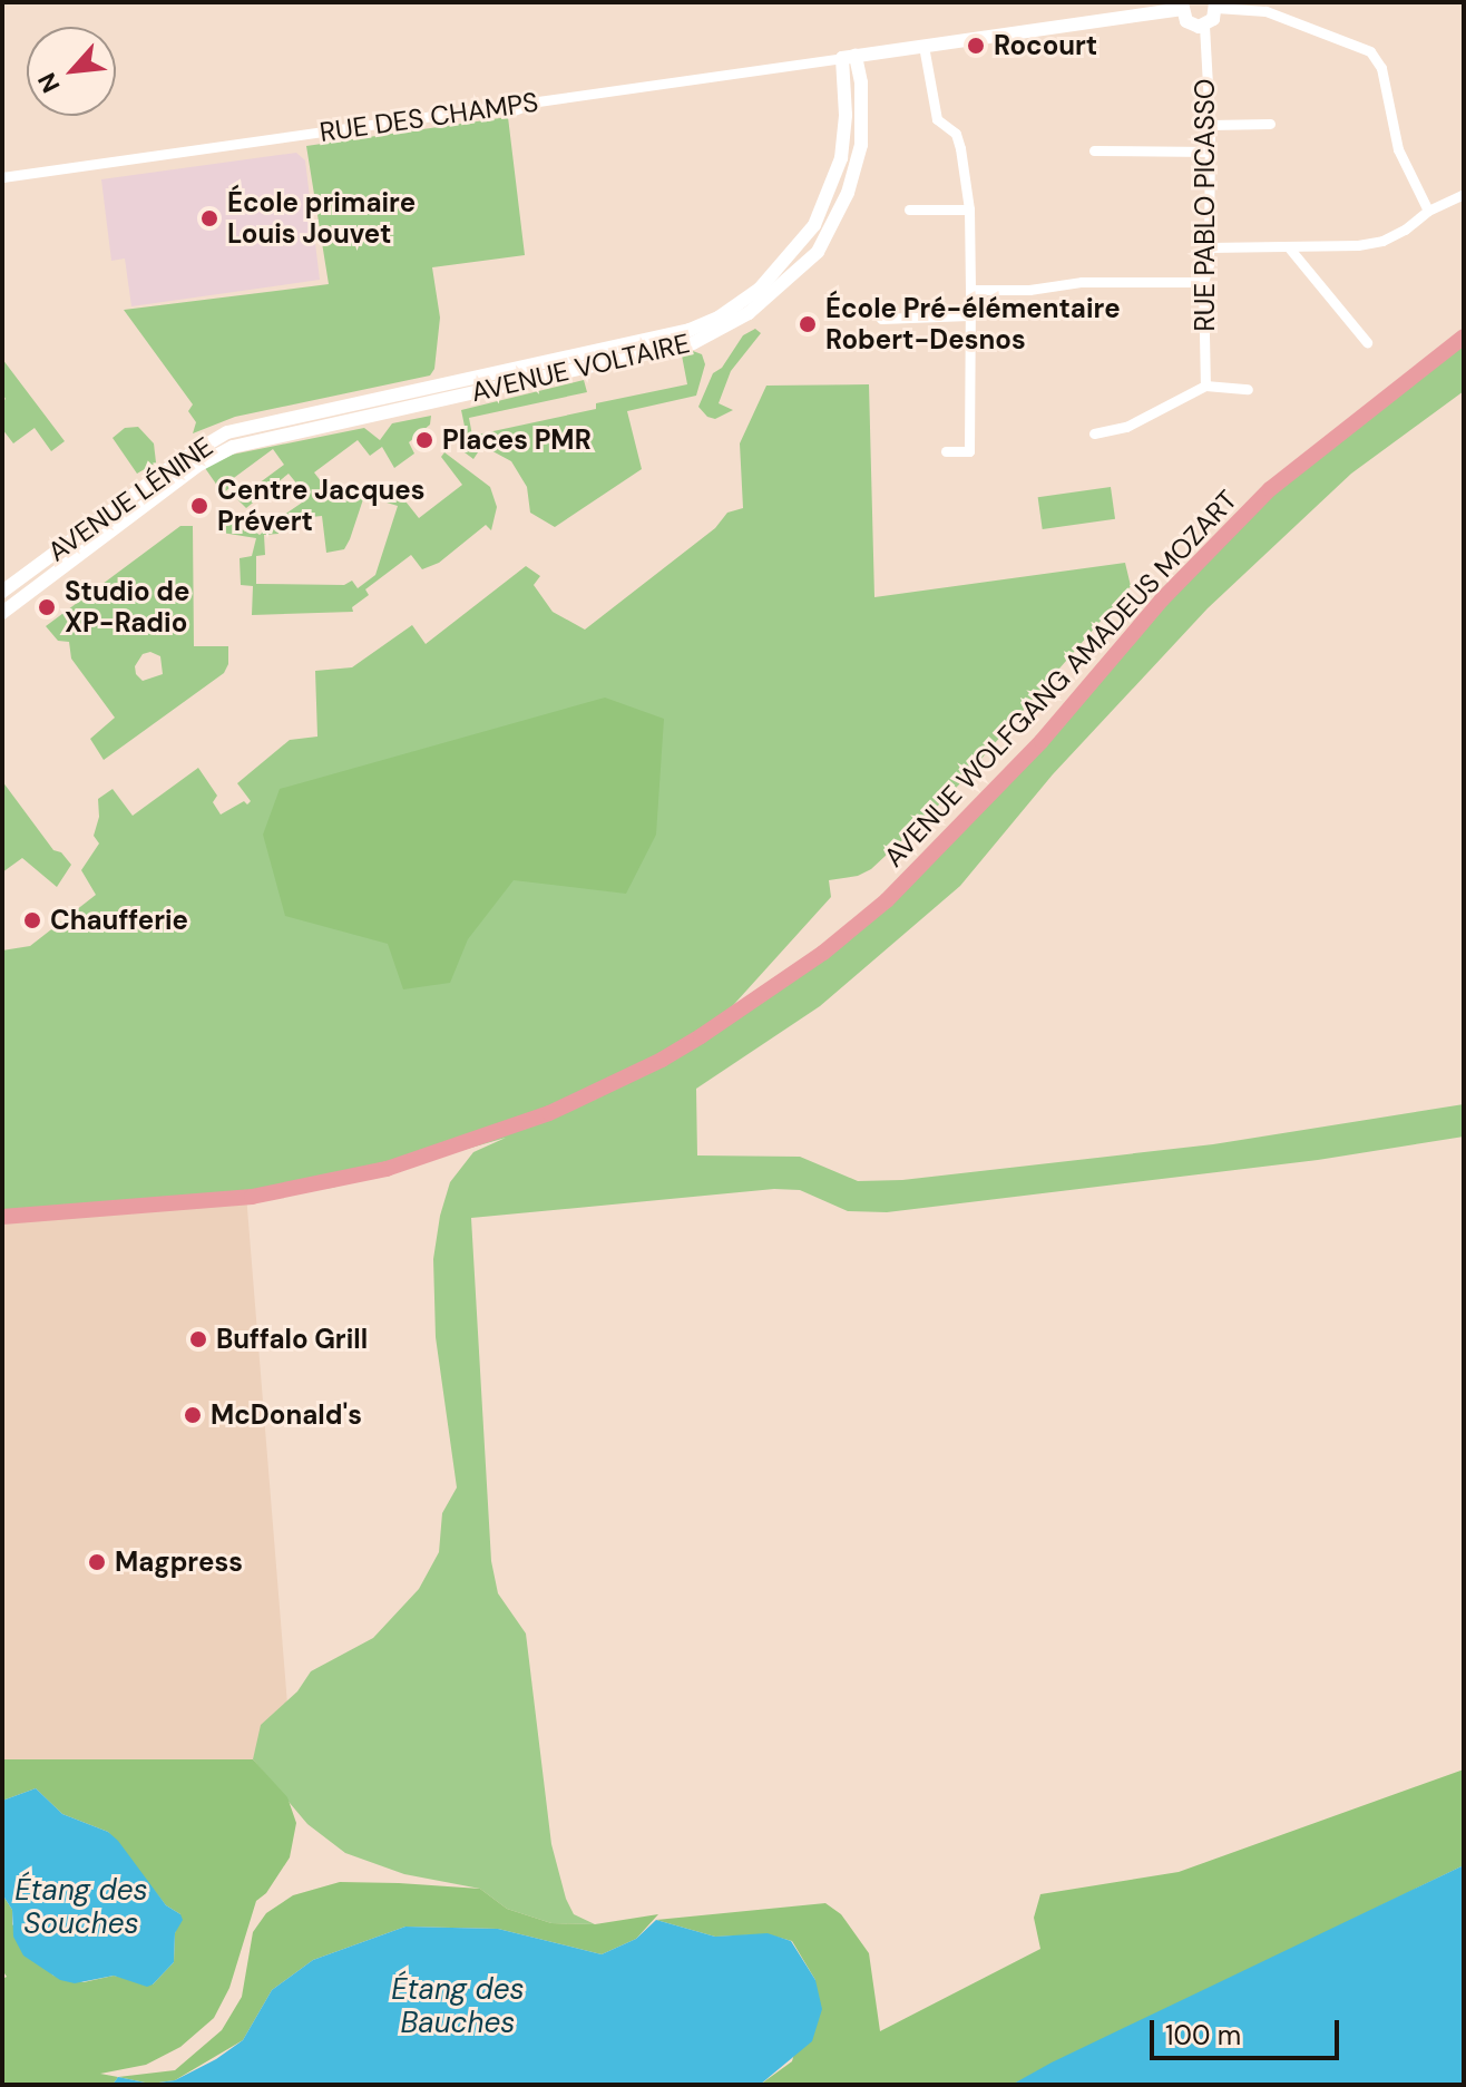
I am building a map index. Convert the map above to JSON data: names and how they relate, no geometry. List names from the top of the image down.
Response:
{
  "streets": {
    "main road": ["AVENUE WOLFGANG AMADEUS MOZART"],
    "street": [
      "RUE DES CHAMPS",
      "RUE PABLO PICASSO",
      "AVENUE VOLTAIRE",
      "AVENUE LÉNINE"
    ]
  },
  "crossings": [
    ["RUE DES CHAMPS", "AVENUE VOLTAIRE"],
    ["AVENUE VOLTAIRE", "AVENUE LÉNINE"]
  ],
  "water": ["Étang des Souches", "Étang des Bauches"],
  "places": [
    "Rocourt",
    "École primaire Louis Jouvet",
    "École Pré-élémentaire Robert-Desnos",
    "Places PMR",
    "Centre Jacques Prévert",
    "Studio de XP-Radio",
    "Chaufferie",
    "Buffalo Grill",
    "McDonald's",
    "Magpress"
  ],
  "scale_bar": "100 m",
  "north": "bottom left"
}
